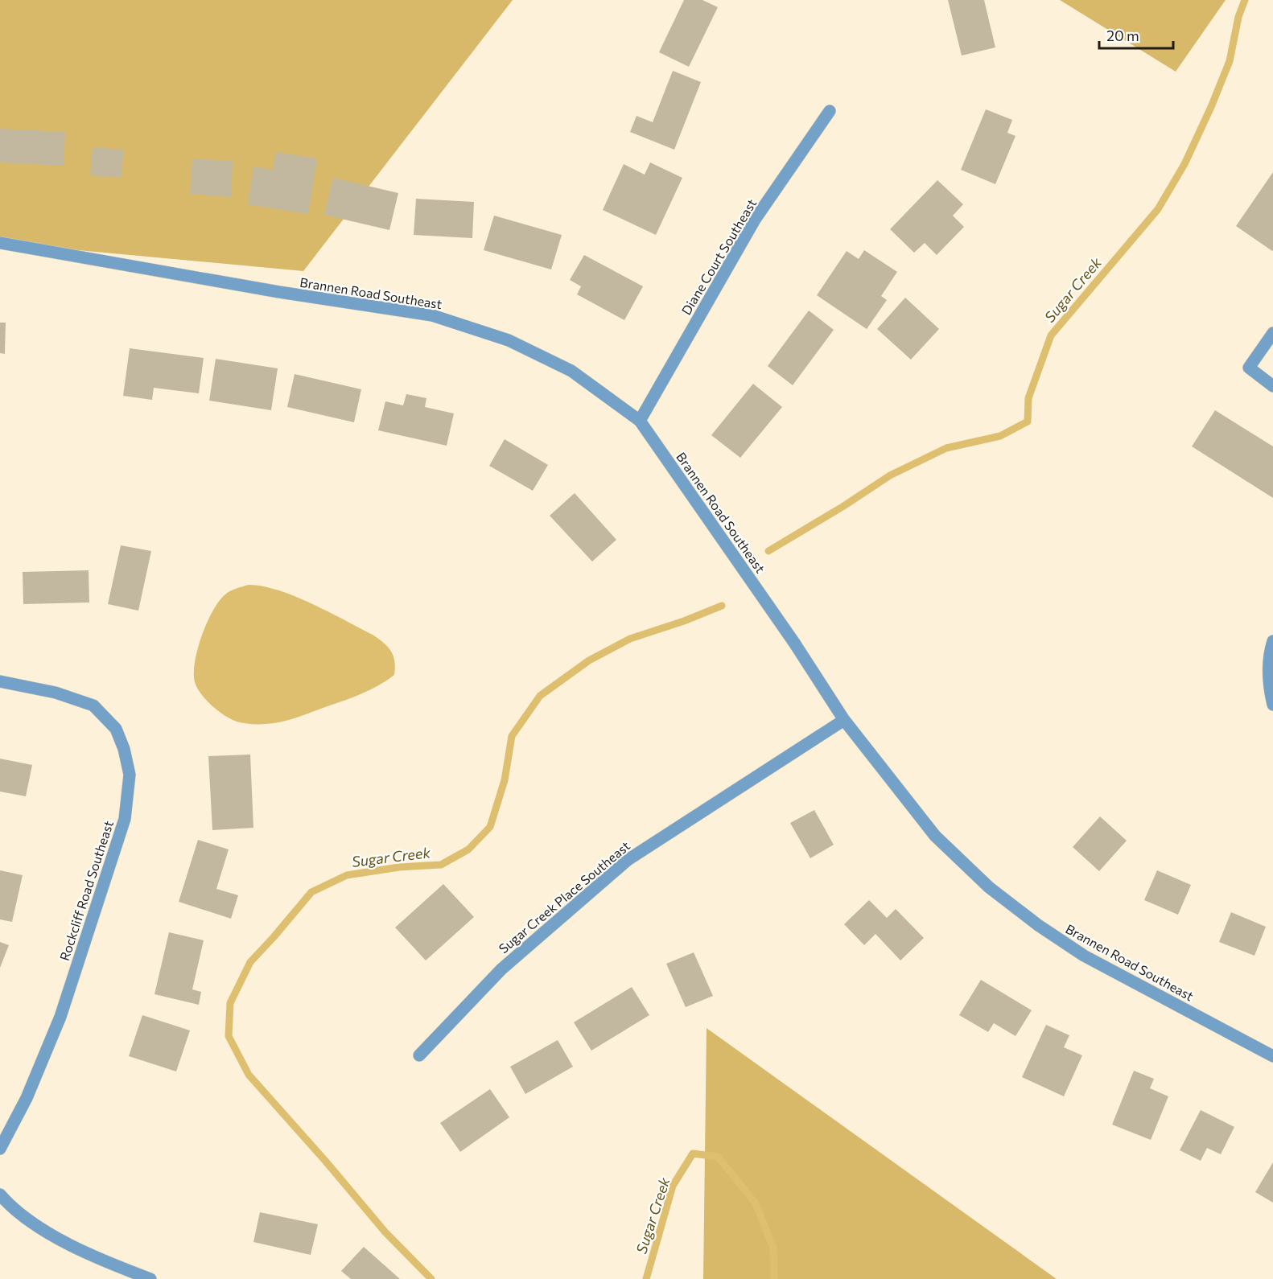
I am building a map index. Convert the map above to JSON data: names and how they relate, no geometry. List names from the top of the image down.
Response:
{
  "streets": {
    "street": [
      "Diane Court Southeast",
      "Brannen Road Southeast",
      "Rockcliff Road Southeast",
      "Sugar Creek Place Southeast"
    ]
  },
  "crossings": [
    ["Diane Court Southeast", "Brannen Road Southeast"],
    ["Brannen Road Southeast", "Sugar Creek Place Southeast"]
  ],
  "water": ["Sugar Creek"],
  "scale_bar": "20 m"
}
